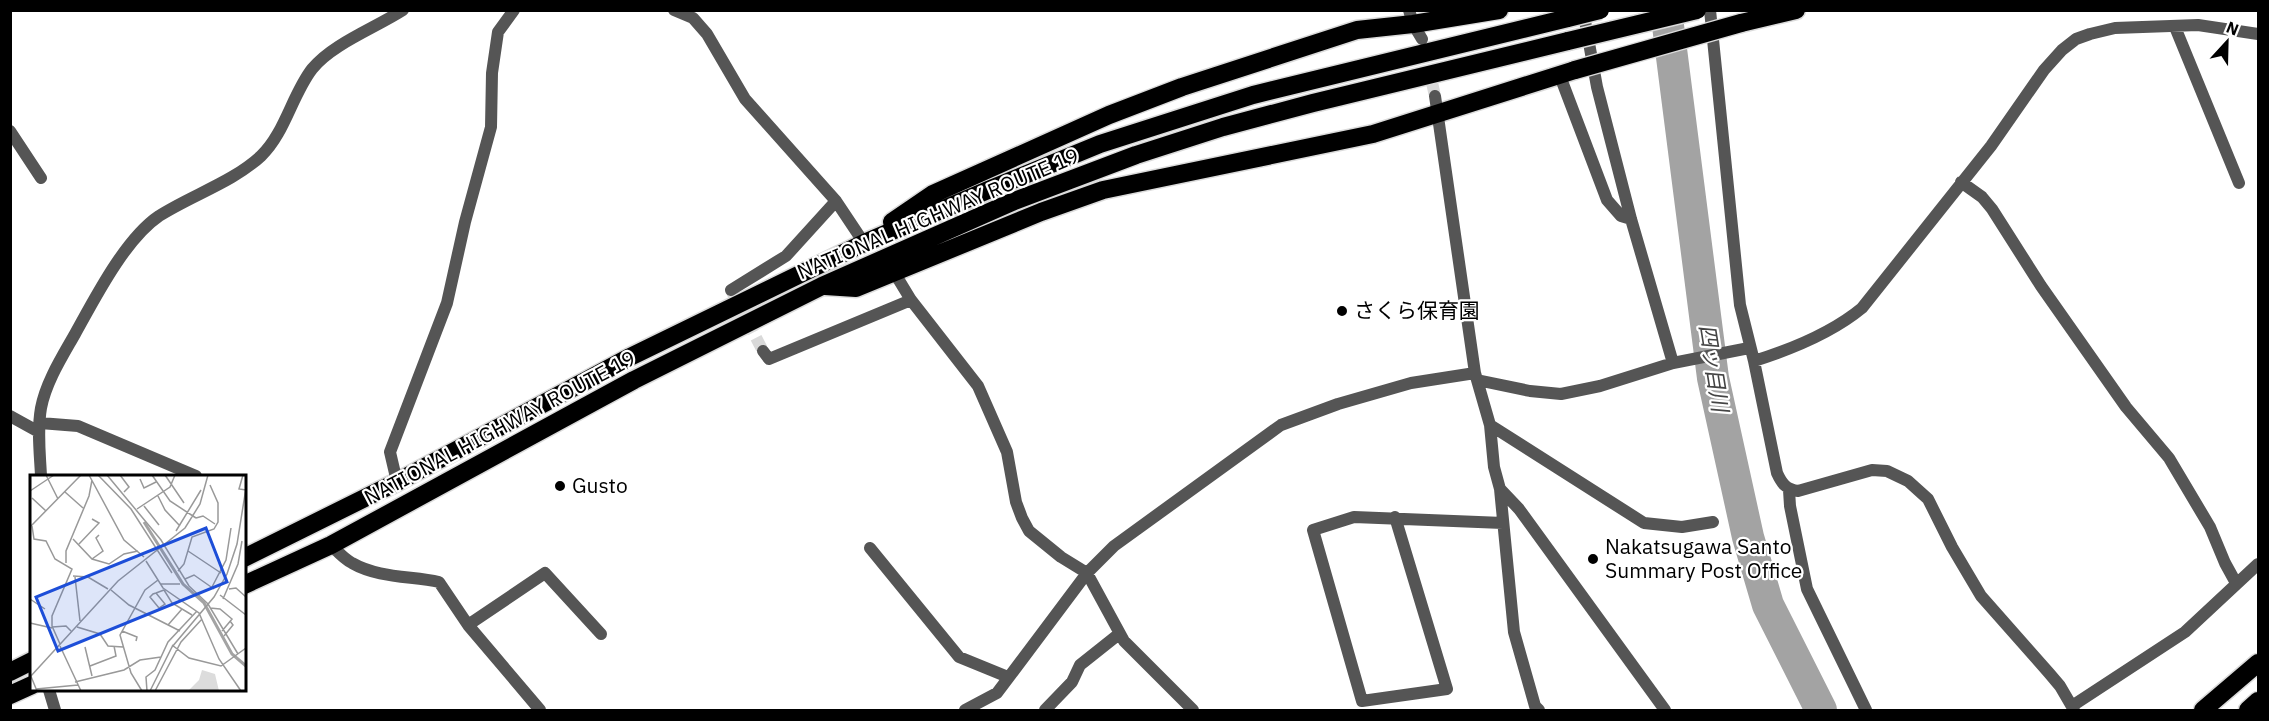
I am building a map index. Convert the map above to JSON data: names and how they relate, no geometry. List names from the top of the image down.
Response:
{
  "streets": {
    "highway": ["NATIONAL HIGHWAY ROUTE 19"]
  },
  "water": ["四ッ目川"],
  "places": ["さくら保育園", "Gusto", "Nakatsugawa Santo Summary Post Office"],
  "north": "top"
}
